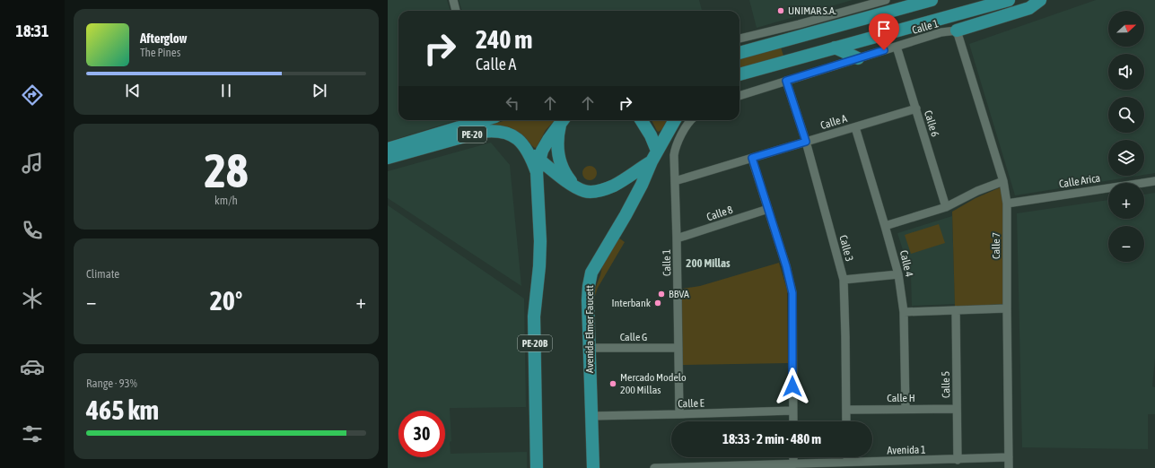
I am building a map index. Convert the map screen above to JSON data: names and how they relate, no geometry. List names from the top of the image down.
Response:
{
  "streets": {
    "highway": ["PE-20", "Avenida Elmer Faucett", "PE-20B"],
    "street": [
      "Calle 1",
      "Calle A",
      "Calle 6",
      "Calle Arica",
      "Calle 8",
      "Calle 7",
      "Calle 3",
      "Calle 4",
      "Calle G",
      "Calle 5",
      "Calle H",
      "Calle E",
      "Avenida 1"
    ]
  },
  "crossings": [
    ["Calle 1", "Calle A"],
    ["Calle 1", "Calle 6"],
    ["Calle 1", "Calle 8"],
    ["Calle 1", "Calle 7"],
    ["Calle 1", "Calle 3"],
    ["Calle 1", "Calle G"],
    ["Calle 1", "Calle E"],
    ["Calle A", "Calle 6"],
    ["Calle A", "Calle 3"],
    ["Calle A", "Calle 4"],
    ["PE-20", "PE-20B"],
    ["Calle Arica", "Calle 7"],
    ["Calle 7", "Avenida 1"],
    ["Calle 3", "Calle H"],
    ["Calle 4", "Calle H"],
    ["Avenida Elmer Faucett", "Calle G"],
    ["Avenida Elmer Faucett", "Calle E"],
    ["Calle 5", "Calle H"],
    ["Calle 5", "Avenida 1"]
  ],
  "districts": ["200 Millas"],
  "places": [
    "UNIMAR S.A.",
    "BBVA",
    "Interbank",
    "Mercado Modelo 200 Millas"
  ],
  "north": "right",
  "page": {
    "tabs": "18:31",
    "map_buttons": ["+", "−"],
    "turn": ["240 m", "Calle A"],
    "song": ["Afterglow", "The Pines"],
    "tile": [
      ["28", "km/h"],
      "Climate",
      ["Range · 93%", "465 km"]
    ],
    "heat": ["−", "20°", "+"],
    "limit": "30",
    "trip": "18:33 · 2 min · 480 m"
  }
}
